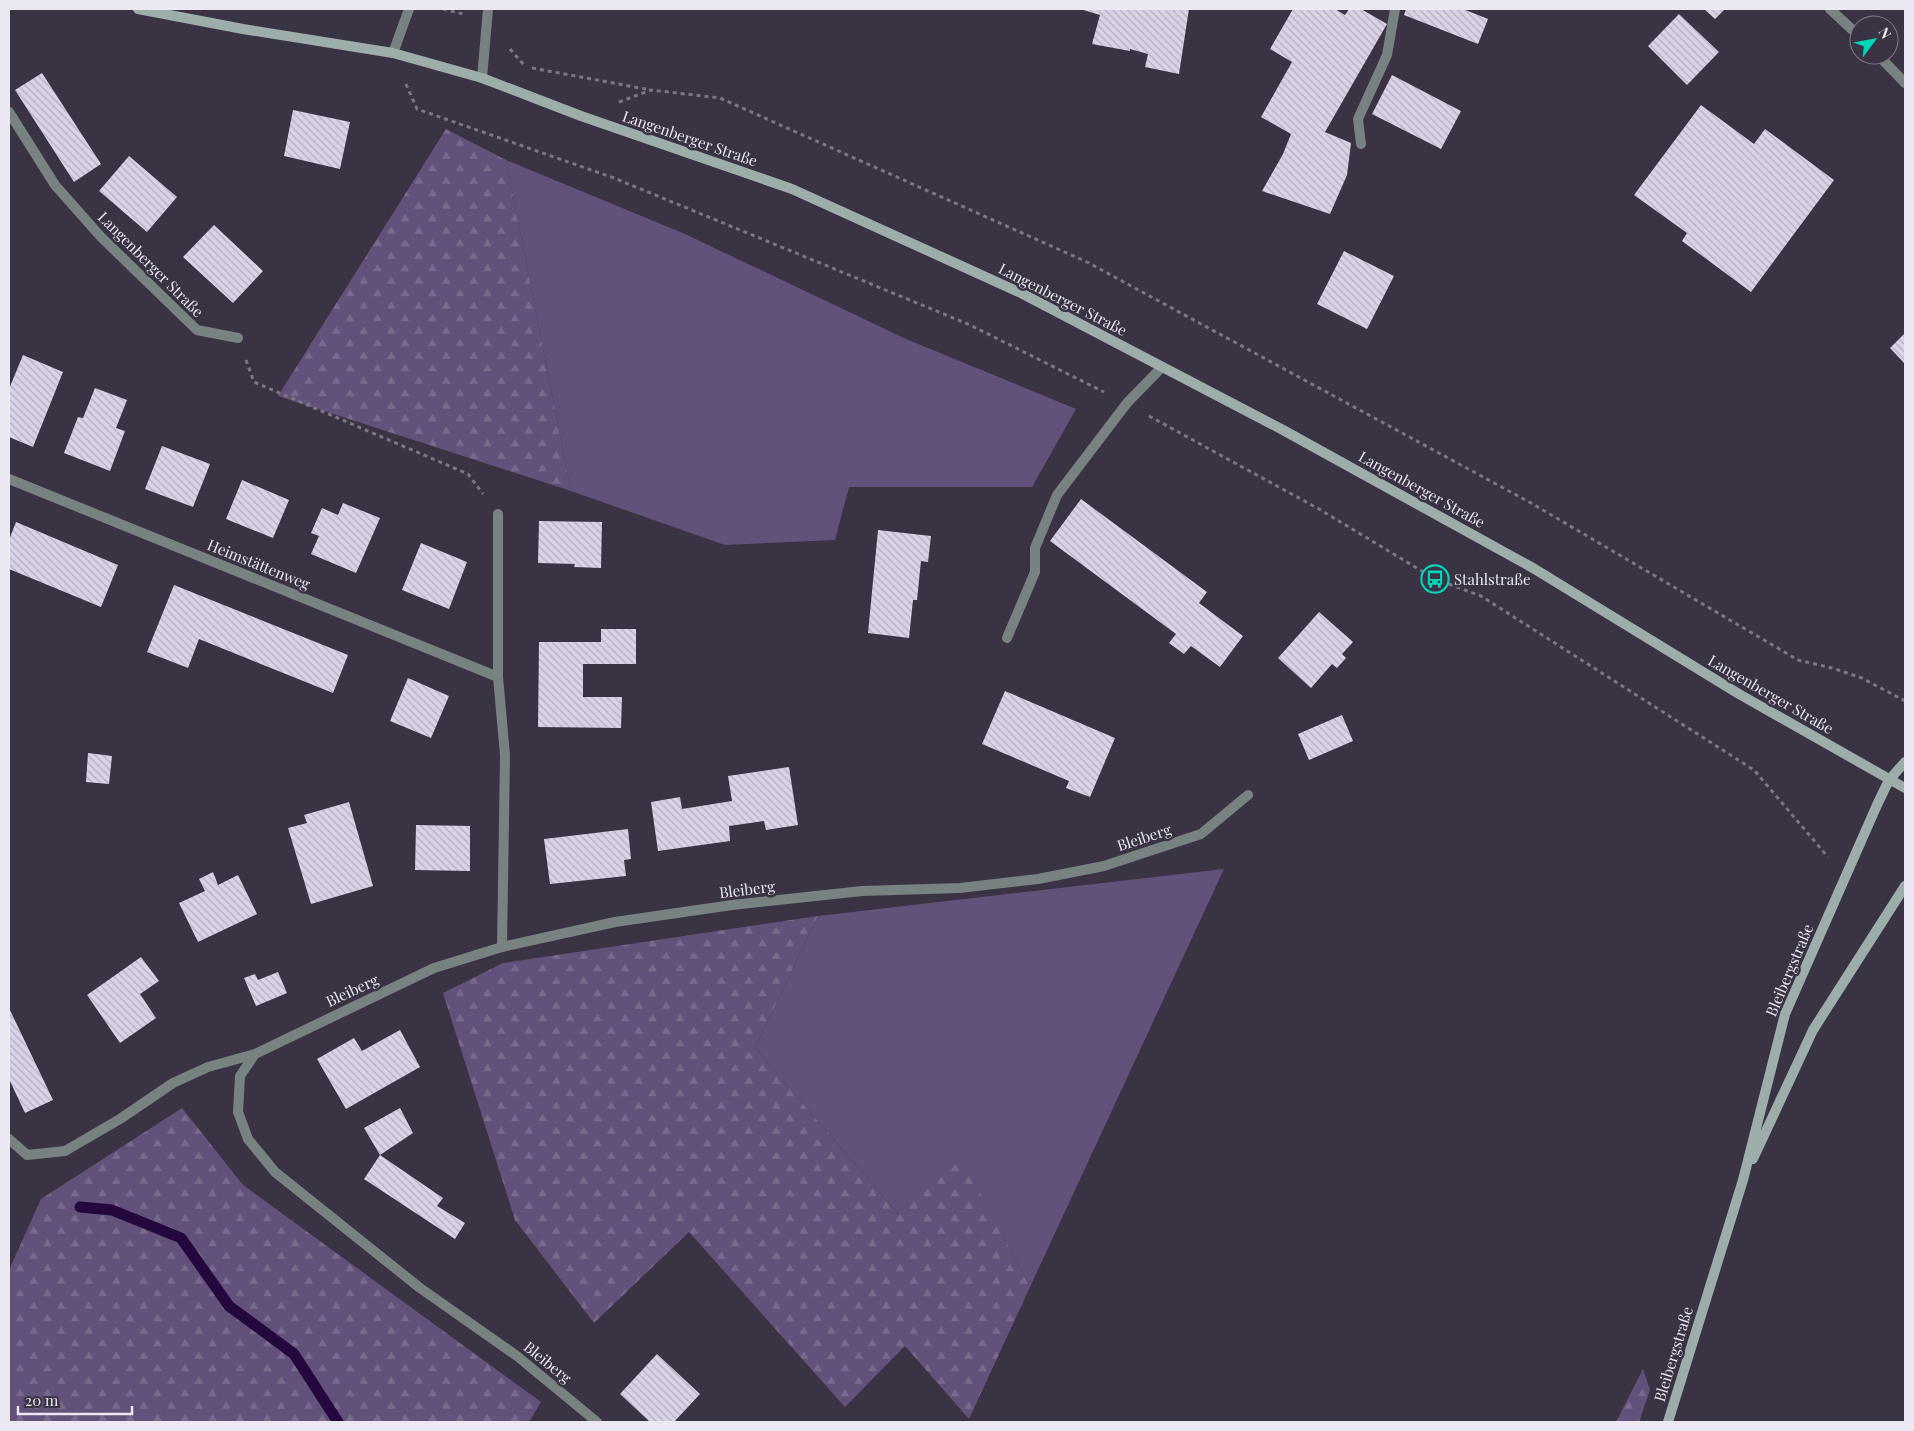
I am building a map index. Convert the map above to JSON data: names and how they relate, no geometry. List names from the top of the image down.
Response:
{
  "streets": {
    "main road": ["Langenberger Straße", "Bleibergstraße"],
    "street": ["Heimstättenweg", "Bleiberg"]
  },
  "crossings": [
    ["Langenberger Straße", "Bleibergstraße"]
  ],
  "places": {
    "bus stop": ["Stahlstraße"]
  },
  "scale_bar": "20 m",
  "north": "top right"
}
